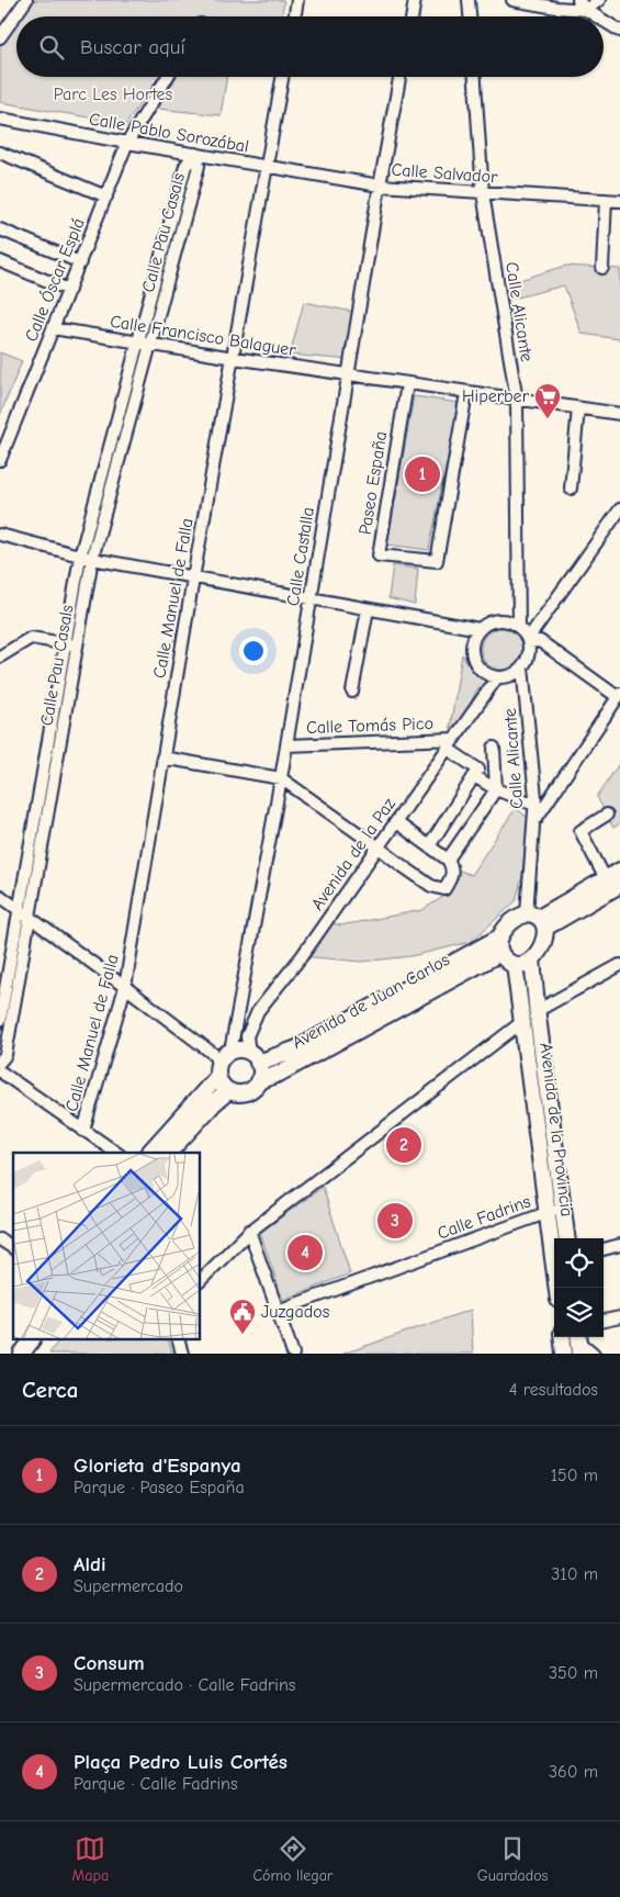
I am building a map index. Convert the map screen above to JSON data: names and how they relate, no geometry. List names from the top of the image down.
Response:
{
  "streets": {
    "main road": ["Avenida de Juan Carlos", "Avenida de la Provincia"],
    "street": [
      "Calle Pablo Sorozábal",
      "Calle Salvador",
      "Calle Pau Casals",
      "Calle Óscar Esplá",
      "Calle Alicante",
      "Calle Francisco Balaguer",
      "Paseo España",
      "Calle Castalla",
      "Calle Manuel de Falla",
      "Calle Tomás Pico",
      "Avenida de la Paz",
      "Calle Fadrins"
    ]
  },
  "crossings": [
    ["Calle Pablo Sorozábal", "Calle Salvador"],
    ["Calle Pablo Sorozábal", "Calle Pau Casals"],
    ["Calle Pablo Sorozábal", "Calle Óscar Esplá"],
    ["Calle Pablo Sorozábal", "Calle Manuel de Falla"],
    ["Calle Salvador", "Calle Alicante"],
    ["Calle Salvador", "Calle Castalla"],
    ["Calle Salvador", "Calle Manuel de Falla"],
    ["Calle Pau Casals", "Calle Francisco Balaguer"],
    ["Calle Óscar Esplá", "Calle Francisco Balaguer"],
    ["Calle Alicante", "Calle Francisco Balaguer"],
    ["Calle Alicante", "Avenida de la Paz"],
    ["Calle Alicante", "Avenida de Juan Carlos"],
    ["Calle Alicante", "Avenida de la Provincia"],
    ["Calle Francisco Balaguer", "Paseo España"],
    ["Calle Francisco Balaguer", "Calle Castalla"],
    ["Calle Francisco Balaguer", "Calle Manuel de Falla"],
    ["Calle Castalla", "Calle Tomás Pico"],
    ["Calle Castalla", "Avenida de la Paz"],
    ["Calle Castalla", "Avenida de Juan Carlos"],
    ["Calle Tomás Pico", "Avenida de la Paz"],
    ["Avenida de la Paz", "Avenida de Juan Carlos"],
    ["Avenida de Juan Carlos", "Avenida de la Provincia"],
    ["Avenida de la Provincia", "Calle Fadrins"]
  ],
  "parks": ["Parc Les Hortes"],
  "places": {
    "supermarket": ["Hiperber"],
    "public building": ["Juzgados"]
  },
  "page": {
    "search": "Buscar aquí",
    "pins": [
      "1",
      "2",
      "3",
      "4"
    ],
    "heading": ["Cerca", "4 resultados"],
    "list": [
      {
        "mark": "1",
        "name": "Glorieta d'Espanya",
        "note": "Parque · Paseo España",
        "value": "150 m"
      },
      {
        "mark": "2",
        "name": "Aldi",
        "note": "Supermercado",
        "value": "310 m"
      },
      {
        "mark": "3",
        "name": "Consum",
        "note": "Supermercado · Calle Fadrins",
        "value": "350 m"
      },
      {
        "mark": "4",
        "name": "Plaça Pedro Luis Cortés",
        "note": "Parque · Calle Fadrins",
        "value": "360 m"
      }
    ],
    "nav": ["Mapa", "Cómo llegar", "Guardados"]
  }
}
